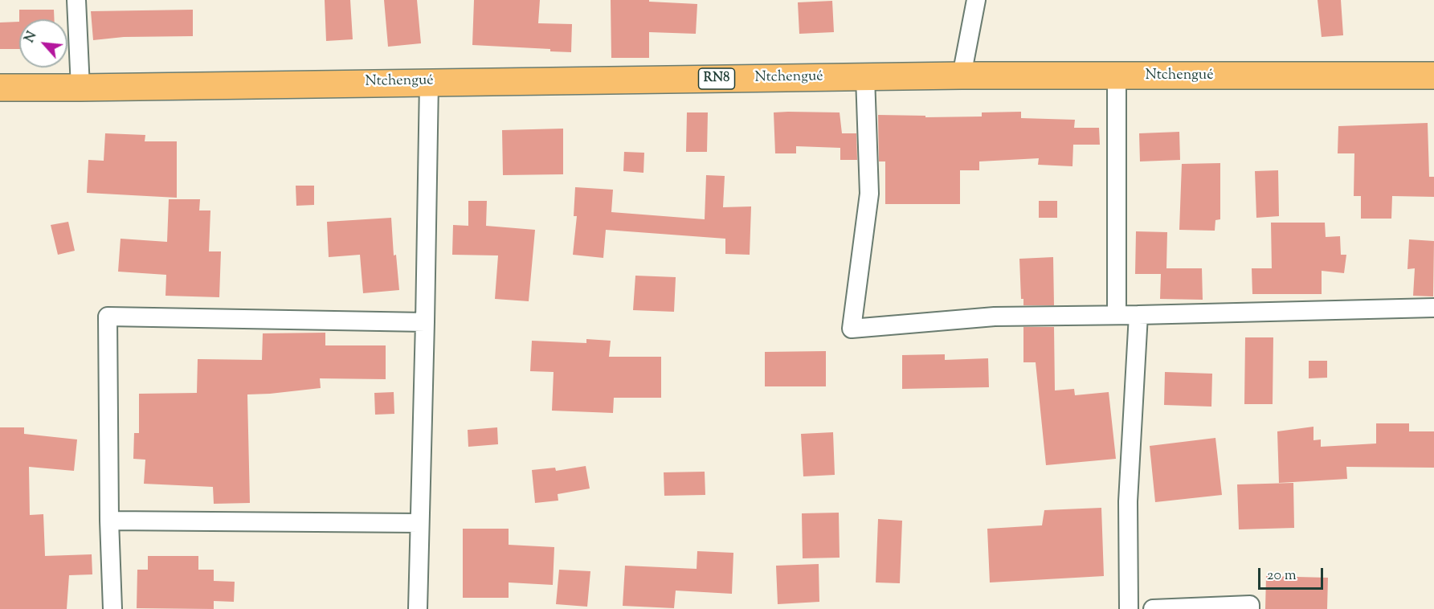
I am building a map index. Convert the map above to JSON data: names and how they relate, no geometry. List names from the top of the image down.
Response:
{
  "streets": {
    "main road": ["Ntchengué", "RN8"]
  },
  "scale_bar": "20 m",
  "north": "top left"
}
